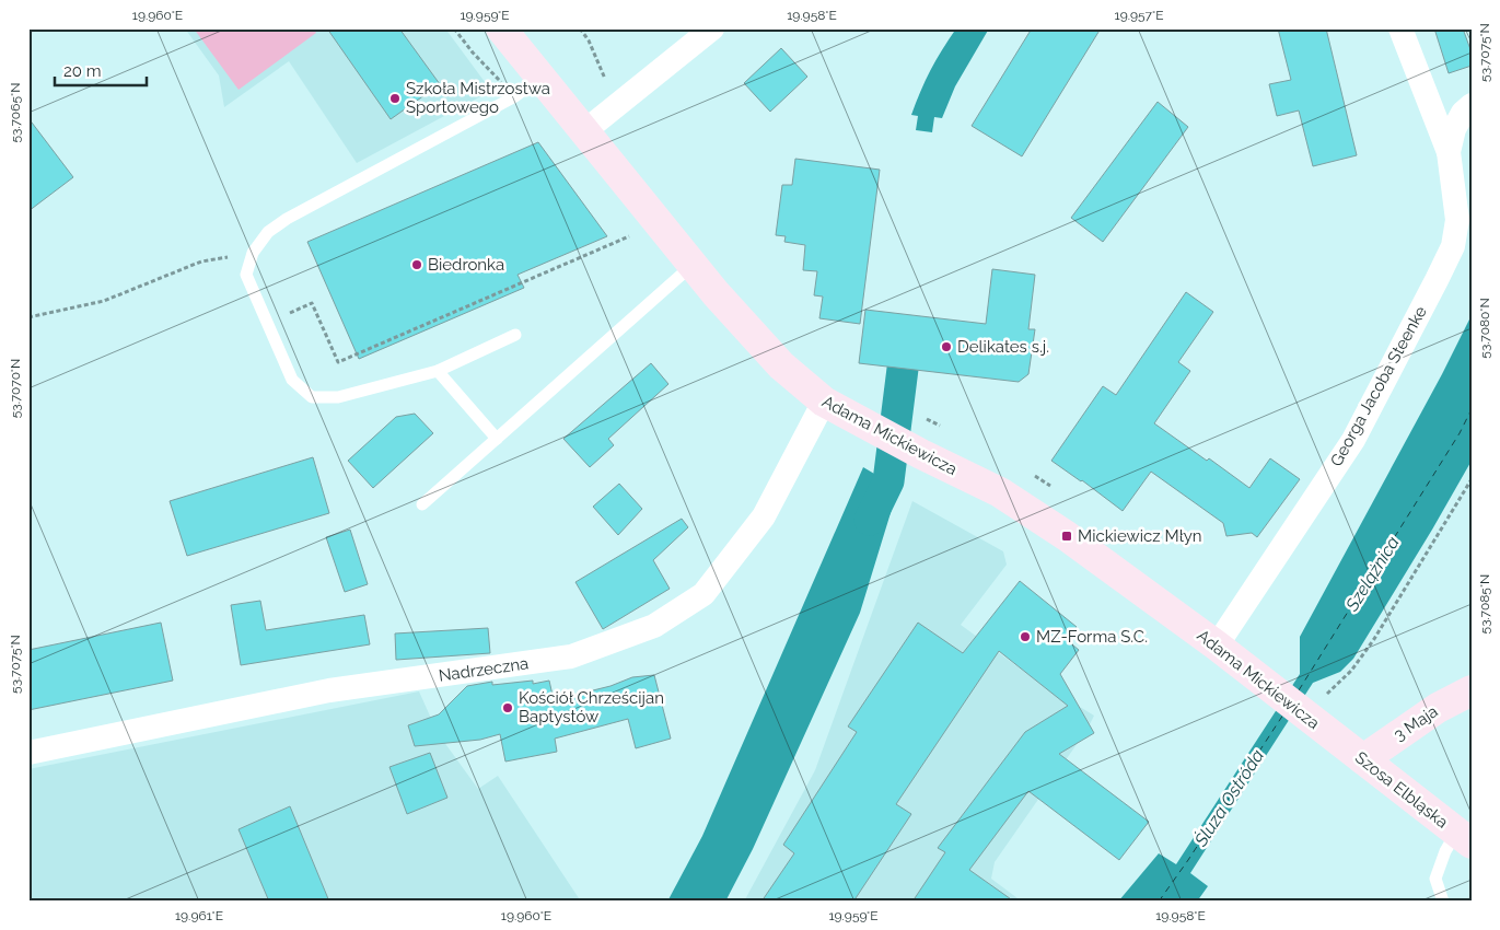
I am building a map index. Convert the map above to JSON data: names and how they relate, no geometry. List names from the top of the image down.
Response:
{
  "streets": {
    "main road": ["Adama Mickiewicza", "3 Maja", "Szosa Elbląska"],
    "street": ["Georga Jacoba Steenke", "Nadrzeczna"]
  },
  "crossings": [
    ["Georga Jacoba Steenke", "Adama Mickiewicza"],
    ["Adama Mickiewicza", "Nadrzeczna"],
    ["Adama Mickiewicza", "Szosa Elbląska"],
    ["3 Maja", "Szosa Elbląska"]
  ],
  "water": ["Szelążnica", "Śluza Ostróda"],
  "places": {
    "other": [
      "Szkoła Mistrzostwa Sportowego",
      "Biedronka",
      "Delikates s.j.",
      "MZ-Forma S.C.",
      "Kościół Chrześcijan Baptystów"
    ],
    "transit": ["Mickiewicz Młyn"]
  },
  "scale_bar": "20 m",
  "coordinates": [
    "19.960°E",
    "19.959°E",
    "19.958°E",
    "19.957°E",
    "53.7075°N",
    "53.7065°N",
    "53.7080°N",
    "53.7070°N",
    "53.7085°N",
    "19.961°E"
  ]
}
